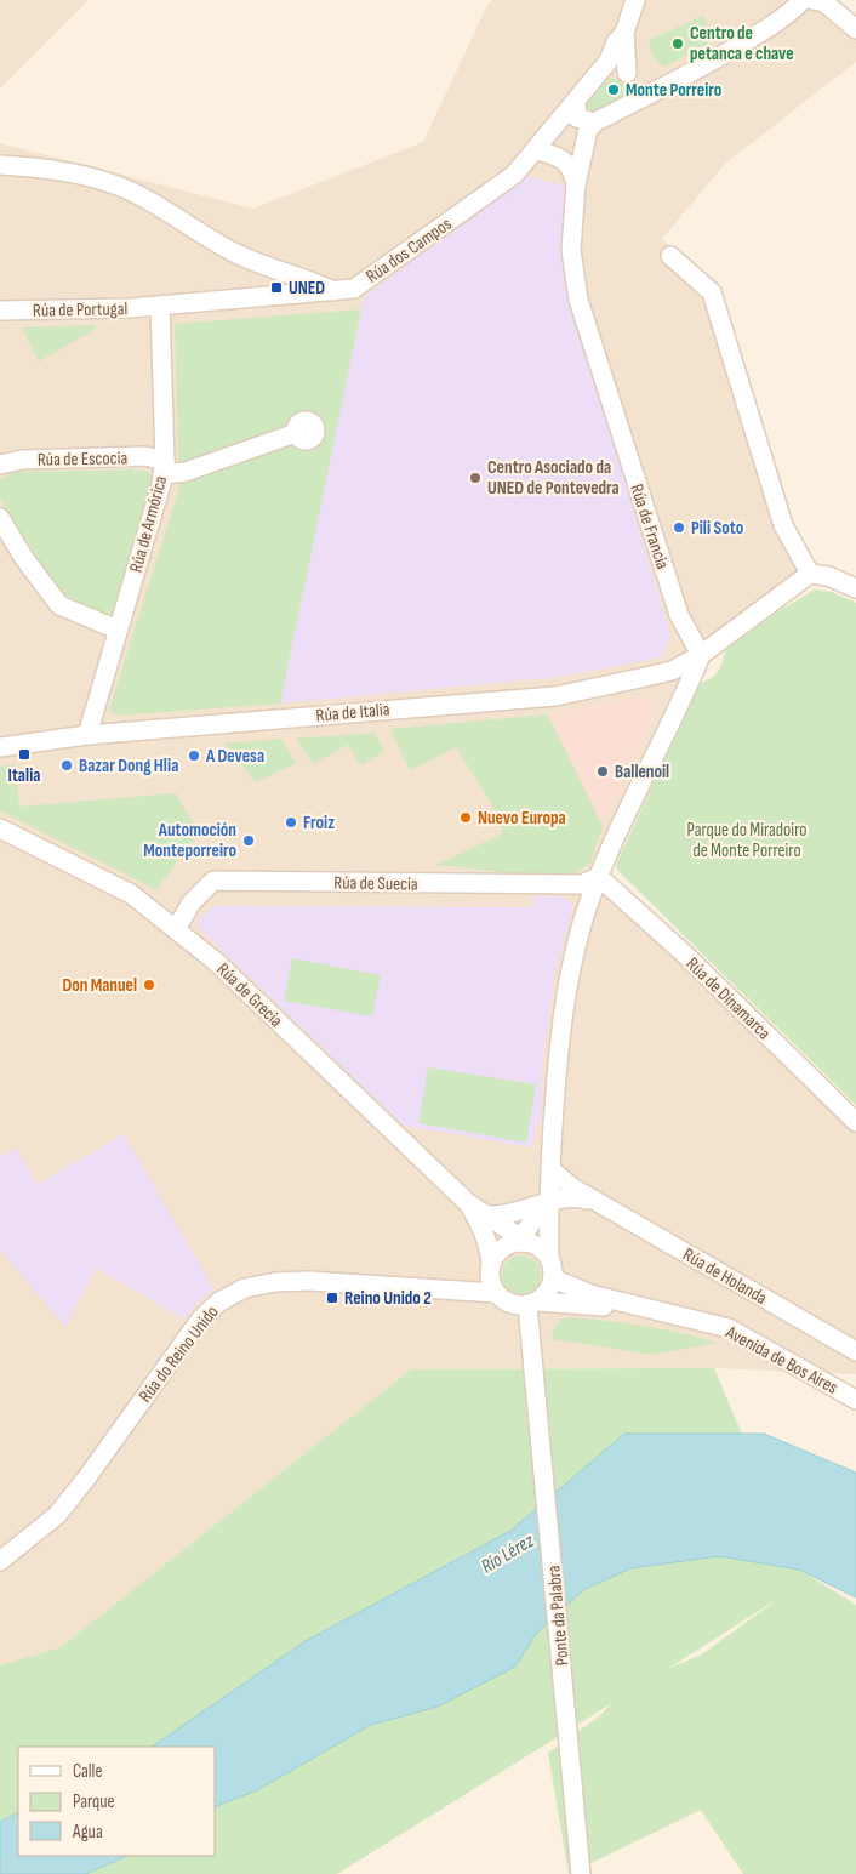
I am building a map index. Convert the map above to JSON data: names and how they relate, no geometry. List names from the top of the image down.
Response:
{
  "streets": {
    "street": [
      "Rúa dos Campos",
      "Rúa de Portugal",
      "Rúa de Escocia",
      "Rúa de Armórica",
      "Rúa de Francia",
      "Rúa de Italia",
      "Rúa de Suecia",
      "Rúa de Grecia",
      "Rúa de Dinamarca",
      "Rúa de Holanda",
      "Rúa do Reino Unido",
      "Avenida de Bos Aires",
      "Ponte da Palabra"
    ]
  },
  "crossings": [
    ["Rúa dos Campos", "Rúa de Portugal"],
    ["Rúa dos Campos", "Rúa de Armórica"],
    ["Rúa dos Campos", "Rúa de Francia"],
    ["Rúa de Portugal", "Rúa de Armórica"],
    ["Rúa de Escocia", "Rúa de Armórica"],
    ["Rúa de Armórica", "Rúa de Italia"],
    ["Rúa de Francia", "Rúa de Italia"],
    ["Rúa de Suecia", "Rúa de Grecia"],
    ["Rúa de Suecia", "Rúa de Dinamarca"],
    ["Rúa de Grecia", "Rúa de Holanda"],
    ["Rúa de Grecia", "Rúa do Reino Unido"],
    ["Rúa de Grecia", "Avenida de Bos Aires"],
    ["Rúa de Grecia", "Ponte da Palabra"],
    ["Rúa do Reino Unido", "Avenida de Bos Aires"],
    ["Rúa do Reino Unido", "Ponte da Palabra"],
    ["Avenida de Bos Aires", "Ponte da Palabra"]
  ],
  "water": ["Río Lérez"],
  "parks": ["Parque do Miradoiro de Monte Porreiro"],
  "places": {
    "other": [
      "Centro de petanca e chave",
      "Monte Porreiro",
      "Centro Asociado da UNED de Pontevedra",
      "Pili Soto",
      "A Devesa",
      "Bazar Dong Hlia",
      "Ballenoil",
      "Nuevo Europa",
      "Froiz",
      "Automoción Monteporreiro",
      "Don Manuel"
    ],
    "transit": ["UNED", "Italia", "Reino Unido 2"]
  },
  "legend": ["Calle", "Parque", "Agua"]
}
